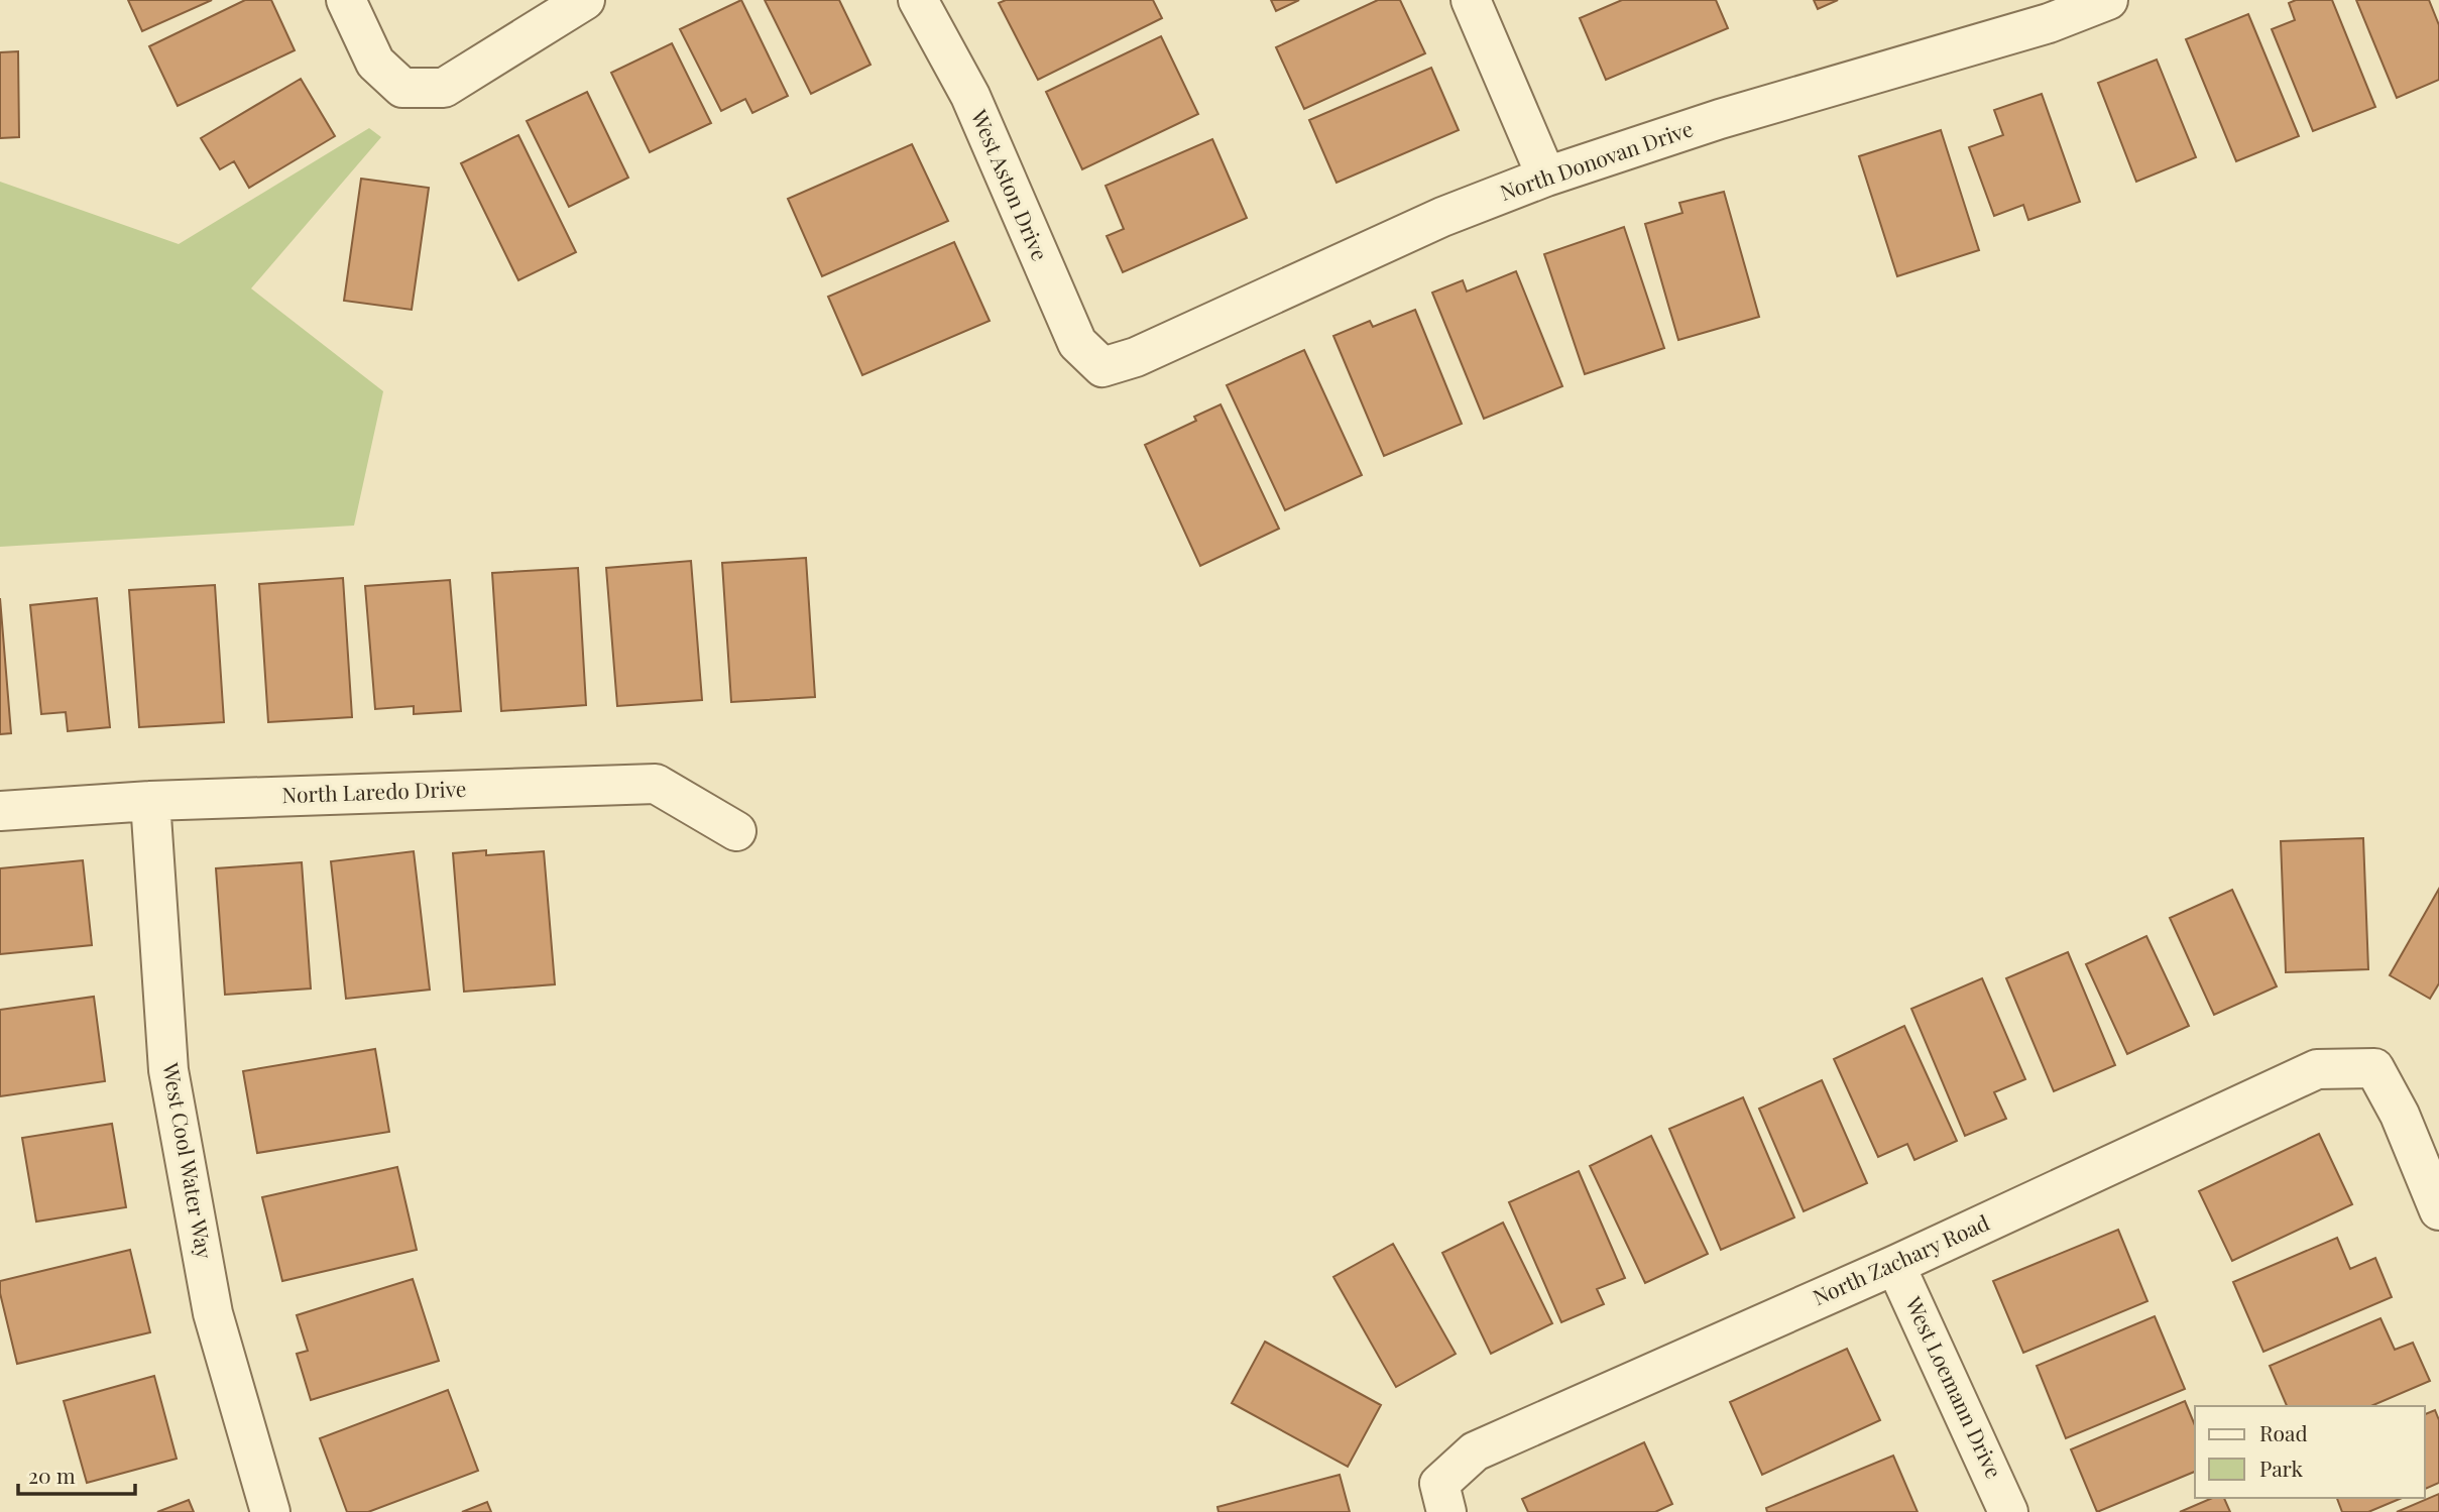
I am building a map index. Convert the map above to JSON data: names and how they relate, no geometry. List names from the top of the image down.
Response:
{
  "streets": {
    "street": [
      "North Donovan Drive",
      "West Aston Drive",
      "North Laredo Drive",
      "West Cool Water Way",
      "North Zachary Road",
      "West Loemann Drive"
    ]
  },
  "crossings": [
    ["North Donovan Drive", "West Aston Drive"],
    ["North Laredo Drive", "West Cool Water Way"],
    ["North Zachary Road", "West Loemann Drive"]
  ],
  "legend": ["Road", "Park"],
  "scale_bar": "20 m"
}
